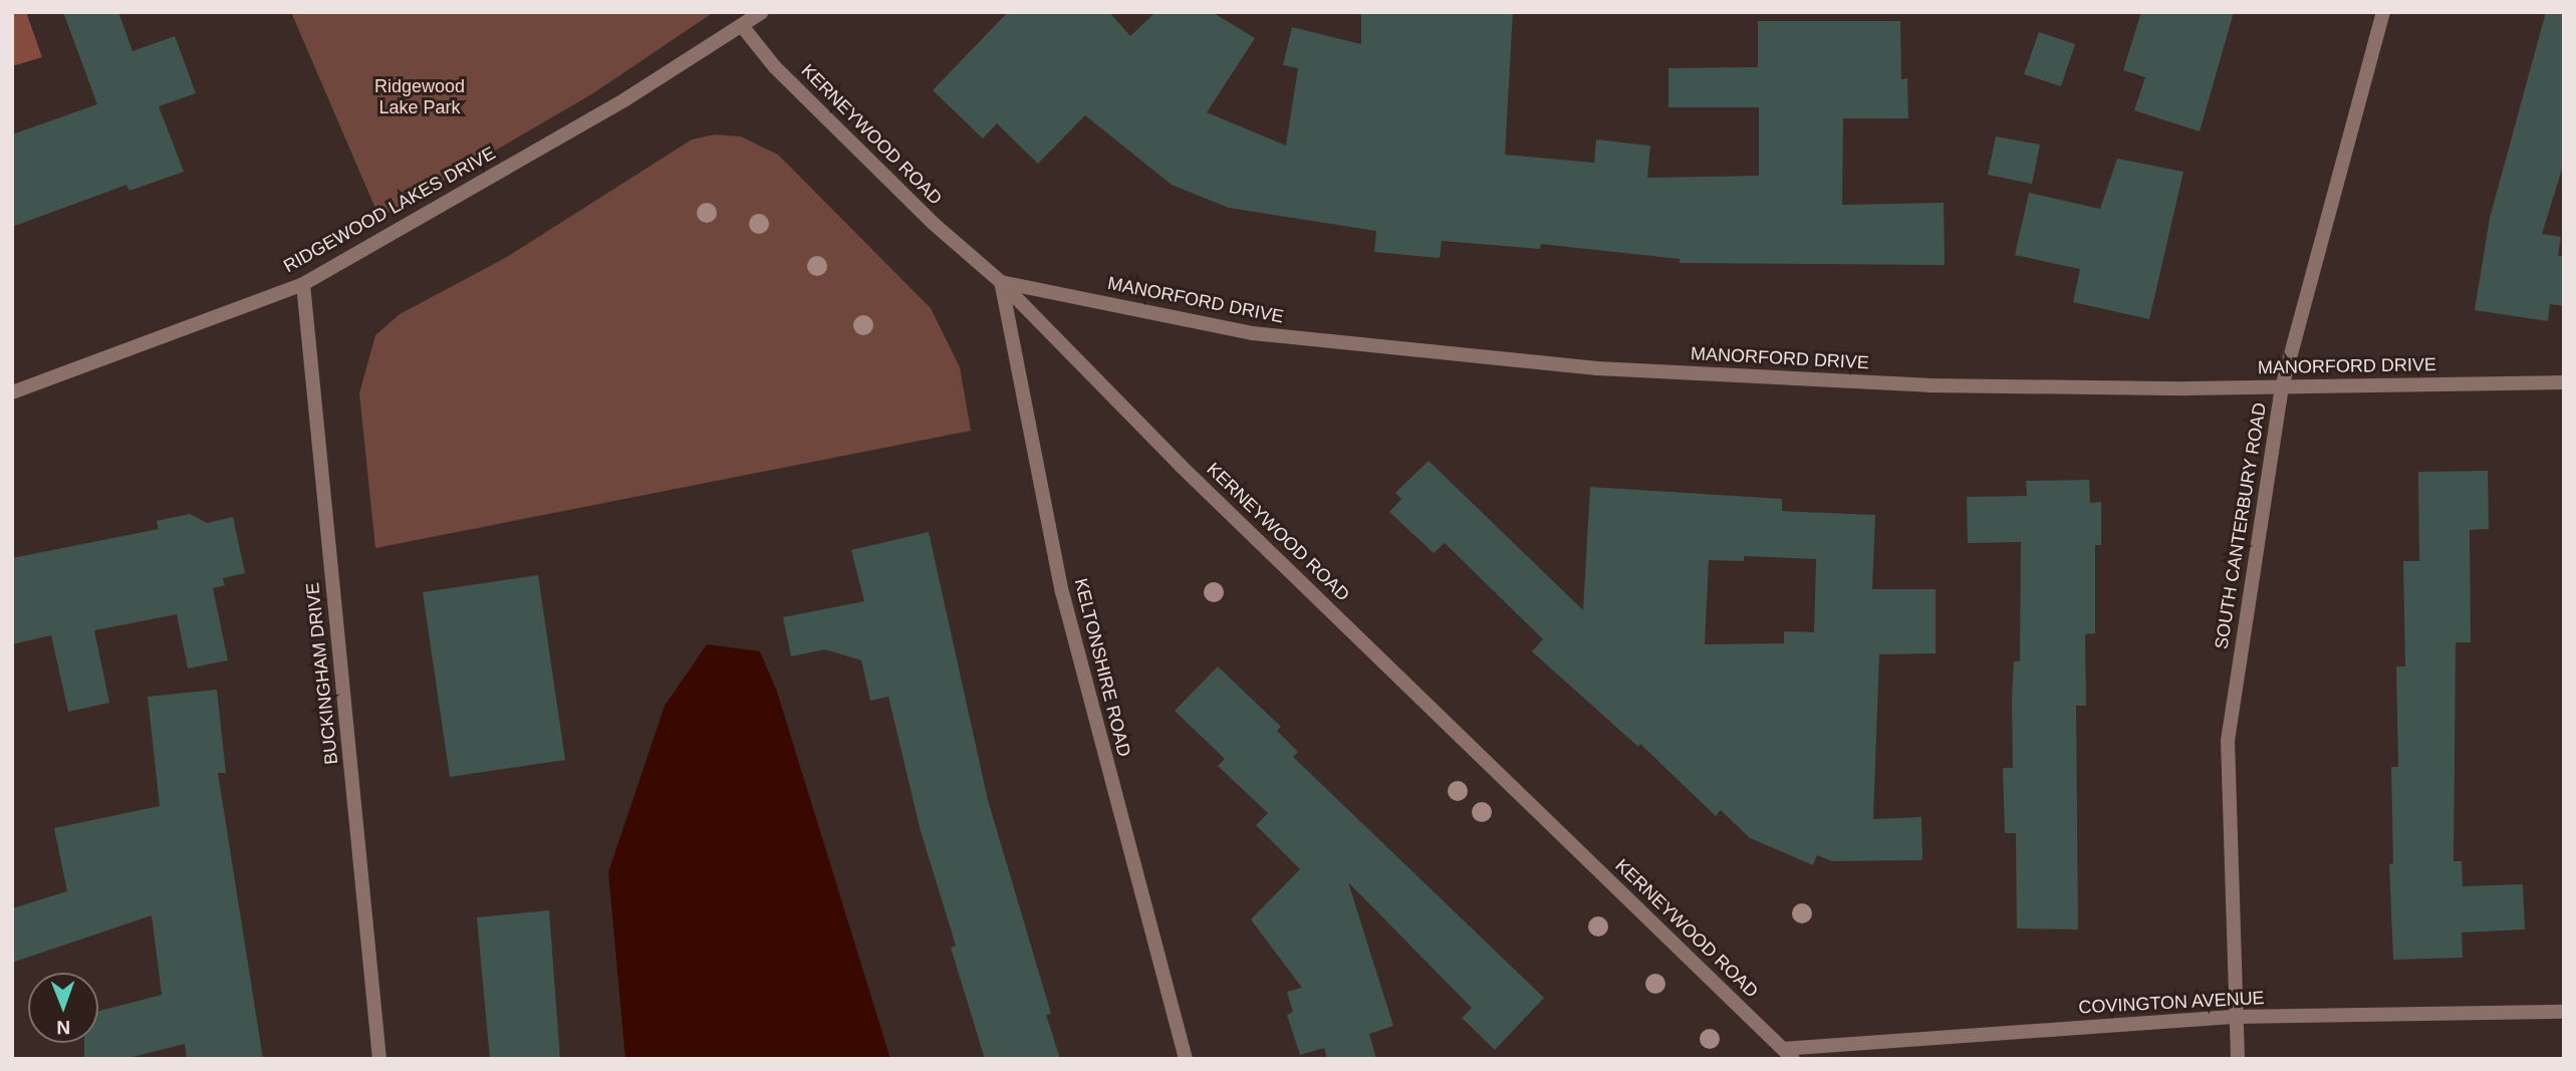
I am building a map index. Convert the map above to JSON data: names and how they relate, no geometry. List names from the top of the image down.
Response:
{
  "streets": {
    "street": [
      "KERNEYWOOD ROAD",
      "RIDGEWOOD LAKES DRIVE",
      "MANORFORD DRIVE",
      "SOUTH CANTERBURY ROAD",
      "KELTONSHIRE ROAD",
      "BUCKINGHAM DRIVE",
      "COVINGTON AVENUE"
    ]
  },
  "crossings": [
    ["KERNEYWOOD ROAD", "RIDGEWOOD LAKES DRIVE"],
    ["KERNEYWOOD ROAD", "MANORFORD DRIVE"],
    ["KERNEYWOOD ROAD", "KELTONSHIRE ROAD"],
    ["KERNEYWOOD ROAD", "COVINGTON AVENUE"],
    ["RIDGEWOOD LAKES DRIVE", "BUCKINGHAM DRIVE"],
    ["MANORFORD DRIVE", "SOUTH CANTERBURY ROAD"],
    ["MANORFORD DRIVE", "KELTONSHIRE ROAD"],
    ["SOUTH CANTERBURY ROAD", "COVINGTON AVENUE"]
  ],
  "parks": ["Ridgewood Lake Park"],
  "north": "bottom"
}
